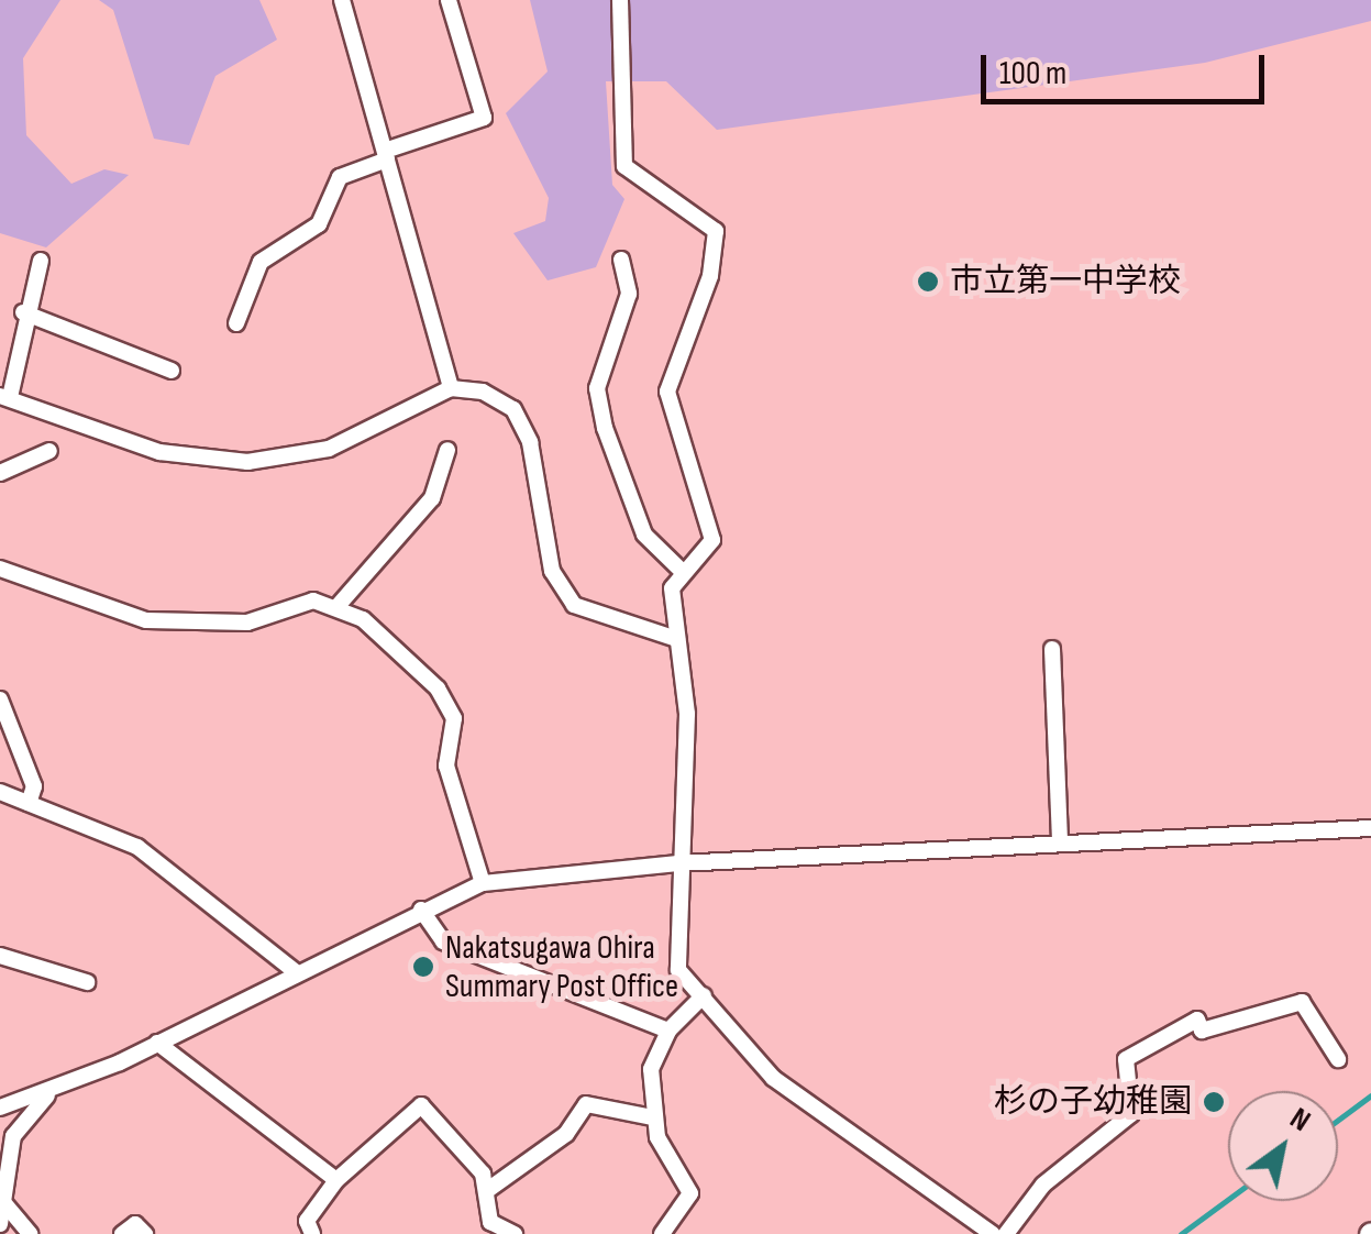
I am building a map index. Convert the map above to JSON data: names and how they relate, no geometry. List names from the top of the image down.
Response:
{
  "places": ["市立第一中学校", "Nakatsugawa Ohira Summary Post Office", "杉の子幼稚園"],
  "scale_bar": "100 m",
  "north": "top right"
}
